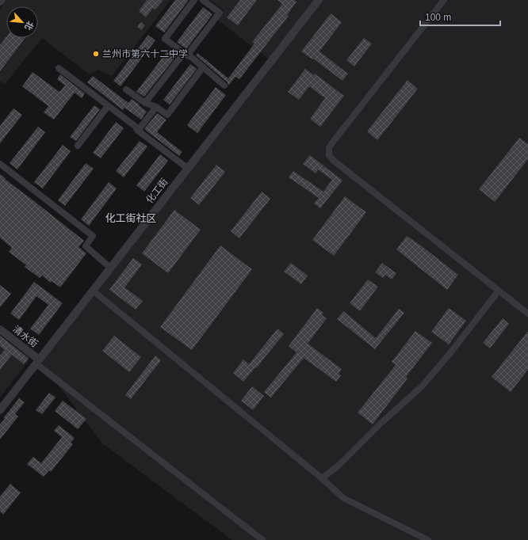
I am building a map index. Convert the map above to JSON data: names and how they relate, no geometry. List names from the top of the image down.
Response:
{
  "streets": {
    "street": ["化工街", "清水街"]
  },
  "crossings": [
    ["化工街", "清水街"]
  ],
  "districts": ["化工街社区"],
  "places": ["兰州市第六十二中学"],
  "scale_bar": "100 m",
  "north": "bottom right"
}
